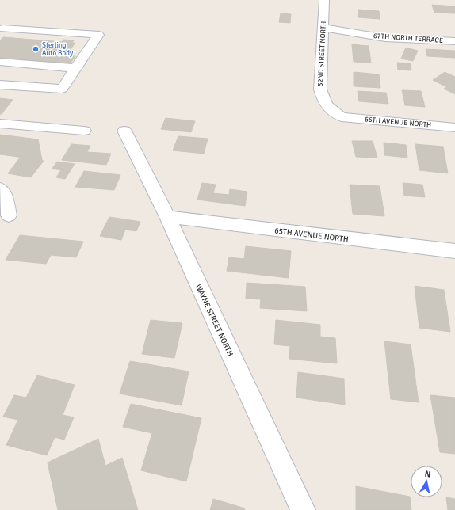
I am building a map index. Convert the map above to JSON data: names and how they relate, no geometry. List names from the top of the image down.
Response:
{
  "streets": {
    "street": [
      "67TH NORTH TERRACE",
      "32ND STREET NORTH",
      "66TH AVENUE NORTH",
      "65TH AVENUE NORTH",
      "WAYNE STREET NORTH"
    ]
  },
  "crossings": [
    ["67TH NORTH TERRACE", "32ND STREET NORTH"],
    ["32ND STREET NORTH", "66TH AVENUE NORTH"],
    ["65TH AVENUE NORTH", "WAYNE STREET NORTH"]
  ],
  "places": ["Sterling Auto Body"],
  "north": "top"
}
